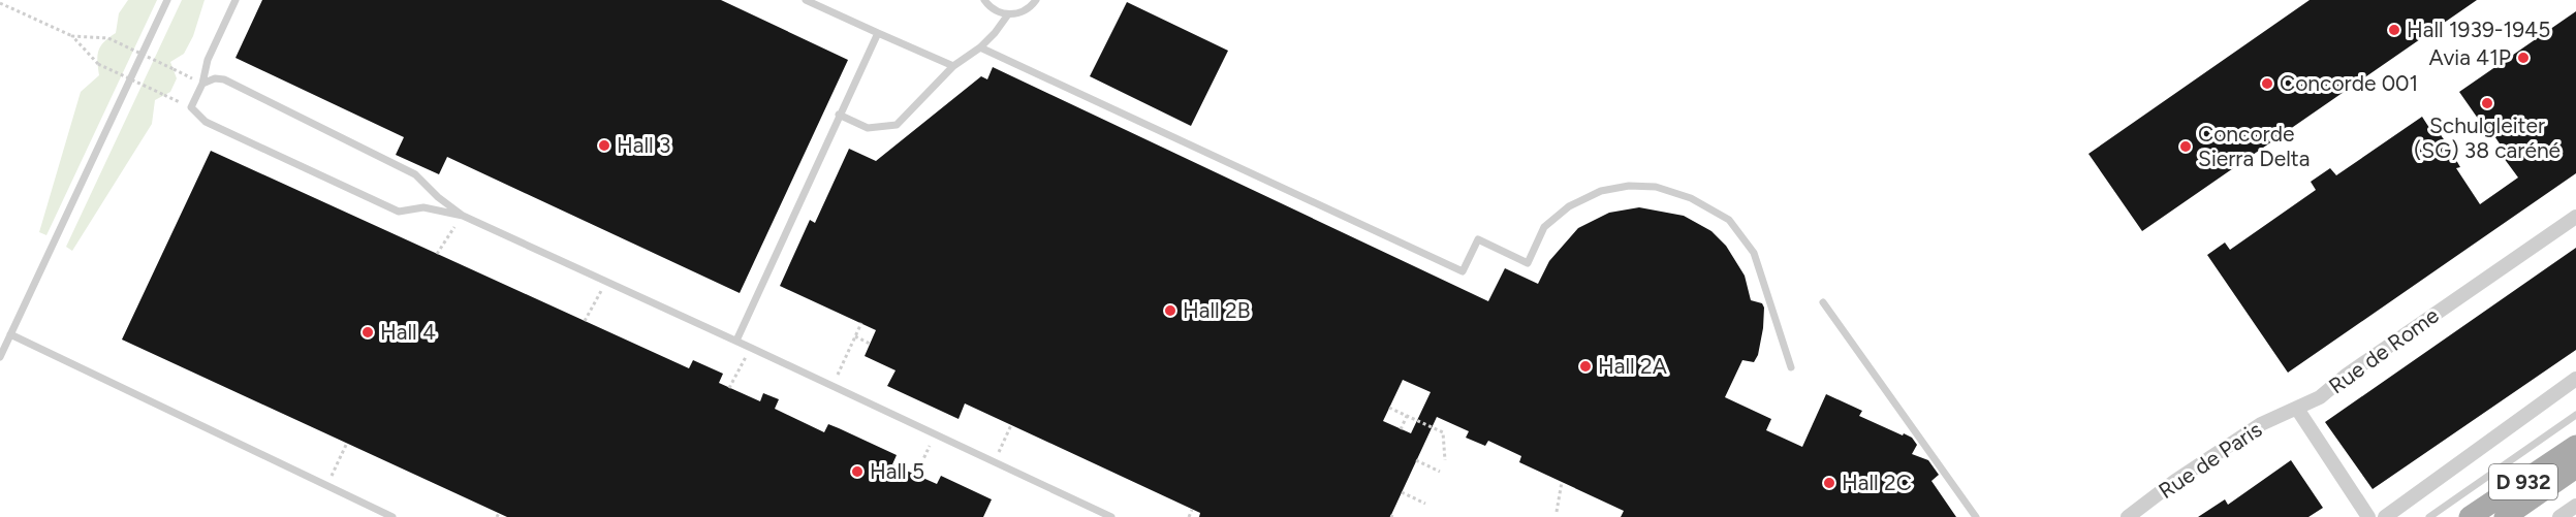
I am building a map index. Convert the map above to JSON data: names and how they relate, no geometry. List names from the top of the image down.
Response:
{
  "streets": {
    "main road": ["D 932"],
    "street": ["Rue de Rome", "Rue de Paris"]
  },
  "crossings": [
    ["Rue de Rome", "Rue de Paris"]
  ],
  "places": [
    "Hall 1939-1945",
    "Avia 41P",
    "Concorde 001",
    "Schulgleiter (SG) 38 caréné",
    "Hall 3",
    "Concorde Sierra Delta",
    "Hall 2B",
    "Hall 4",
    "Hall 2A",
    "Hall 5",
    "Hall 2C"
  ]
}
